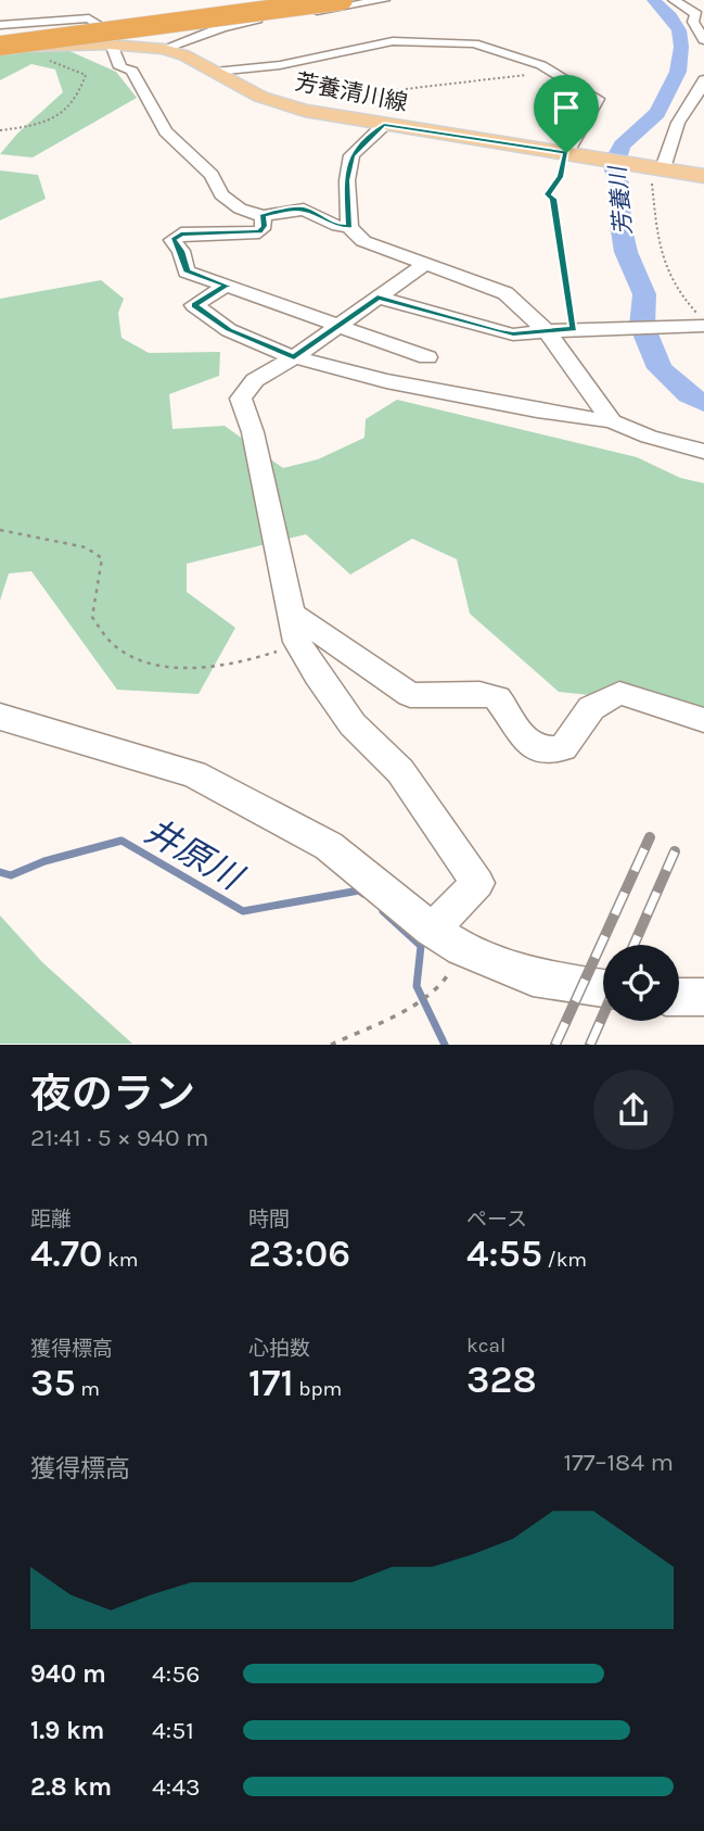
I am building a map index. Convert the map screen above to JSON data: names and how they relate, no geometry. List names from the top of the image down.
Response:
{
  "streets": {
    "main road": ["芳養清川線"]
  },
  "water": ["芳養川", "井原川"],
  "page": {
    "heading": ["夜のラン", "21:41 · 5 × 940 m"],
    "stats": [
      ["距離", "4.70 km"],
      ["時間", "23:06"],
      ["ペース", "4:55 /km"],
      ["獲得標高", "35 m"],
      ["心拍数", "171 bpm"],
      ["kcal", "328"]
    ],
    "chart": ["獲得標高", "177–184 m"],
    "list": [
      {
        "name": "940 m",
        "note": "4:56"
      },
      {
        "name": "1.9 km",
        "note": "4:51"
      },
      {
        "name": "2.8 km",
        "note": "4:43"
      }
    ]
  }
}
